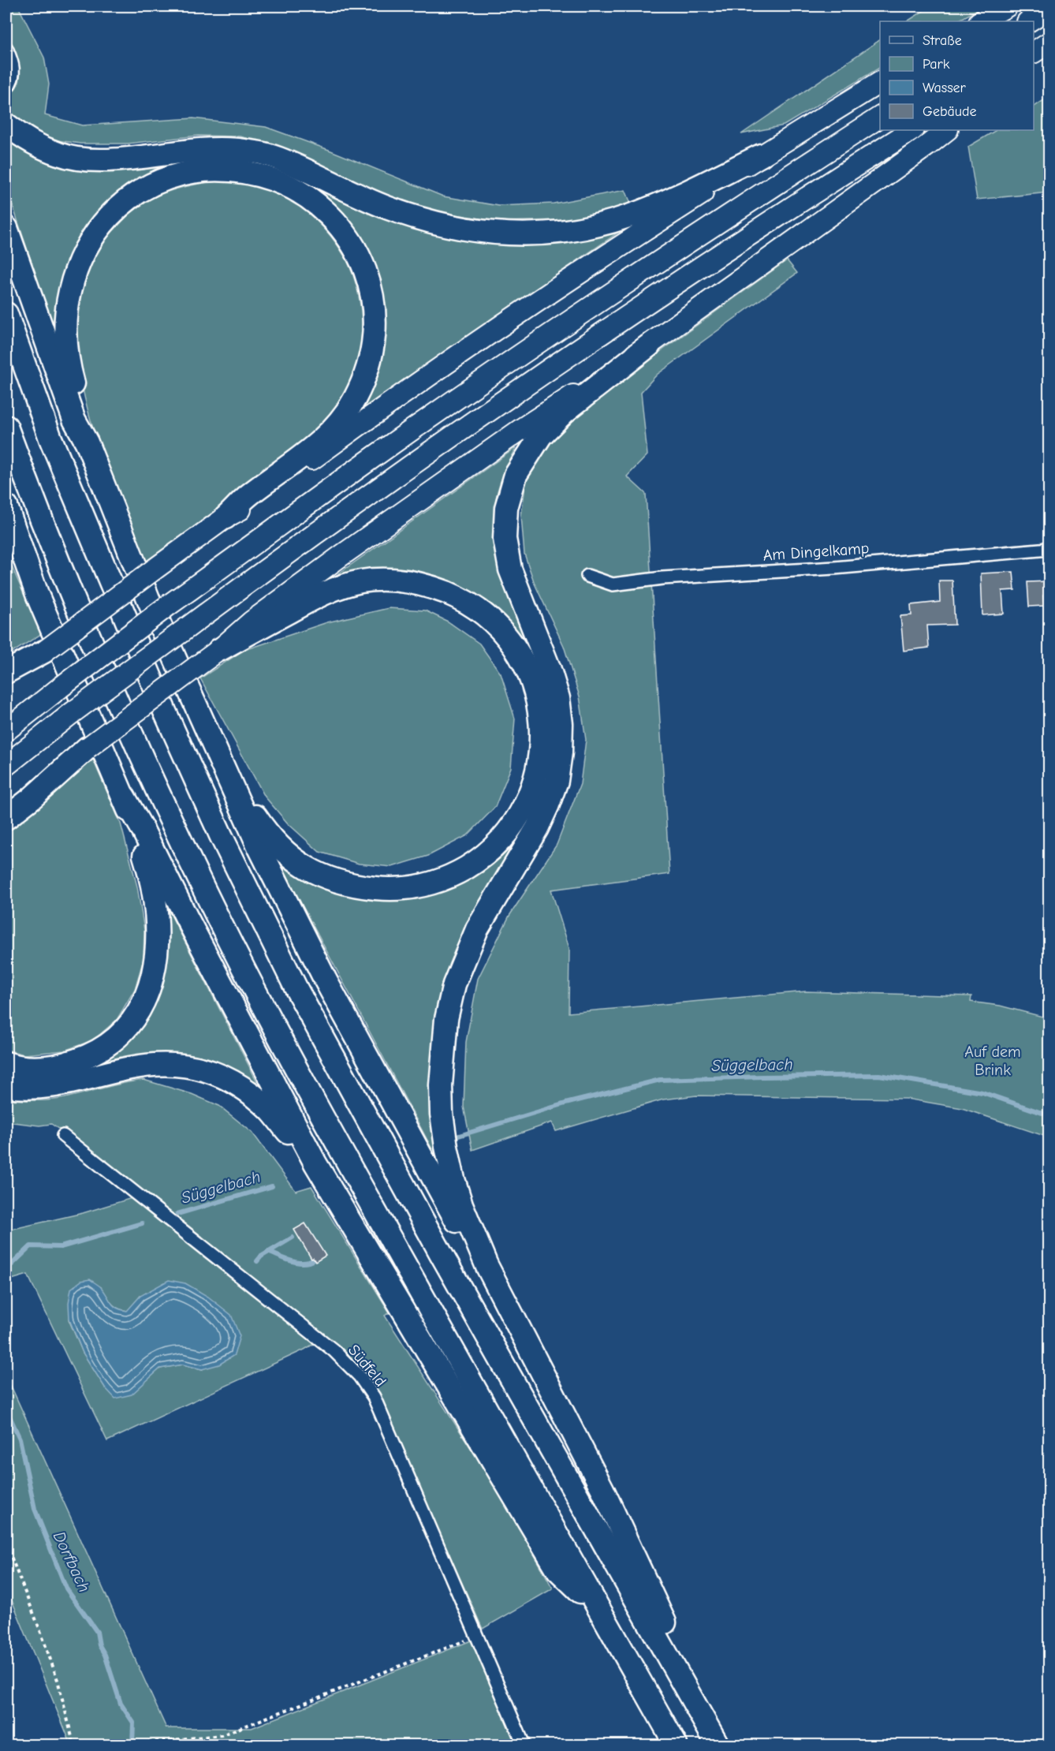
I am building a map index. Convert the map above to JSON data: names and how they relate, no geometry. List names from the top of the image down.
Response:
{
  "streets": {
    "street": ["Am Dingelkamp", "Südfeld"]
  },
  "water": ["Süggelbach", "Dorfbach"],
  "parks": ["Auf dem Brink"],
  "legend": [
    "Straße",
    "Park",
    "Wasser",
    "Gebäude"
  ]
}
